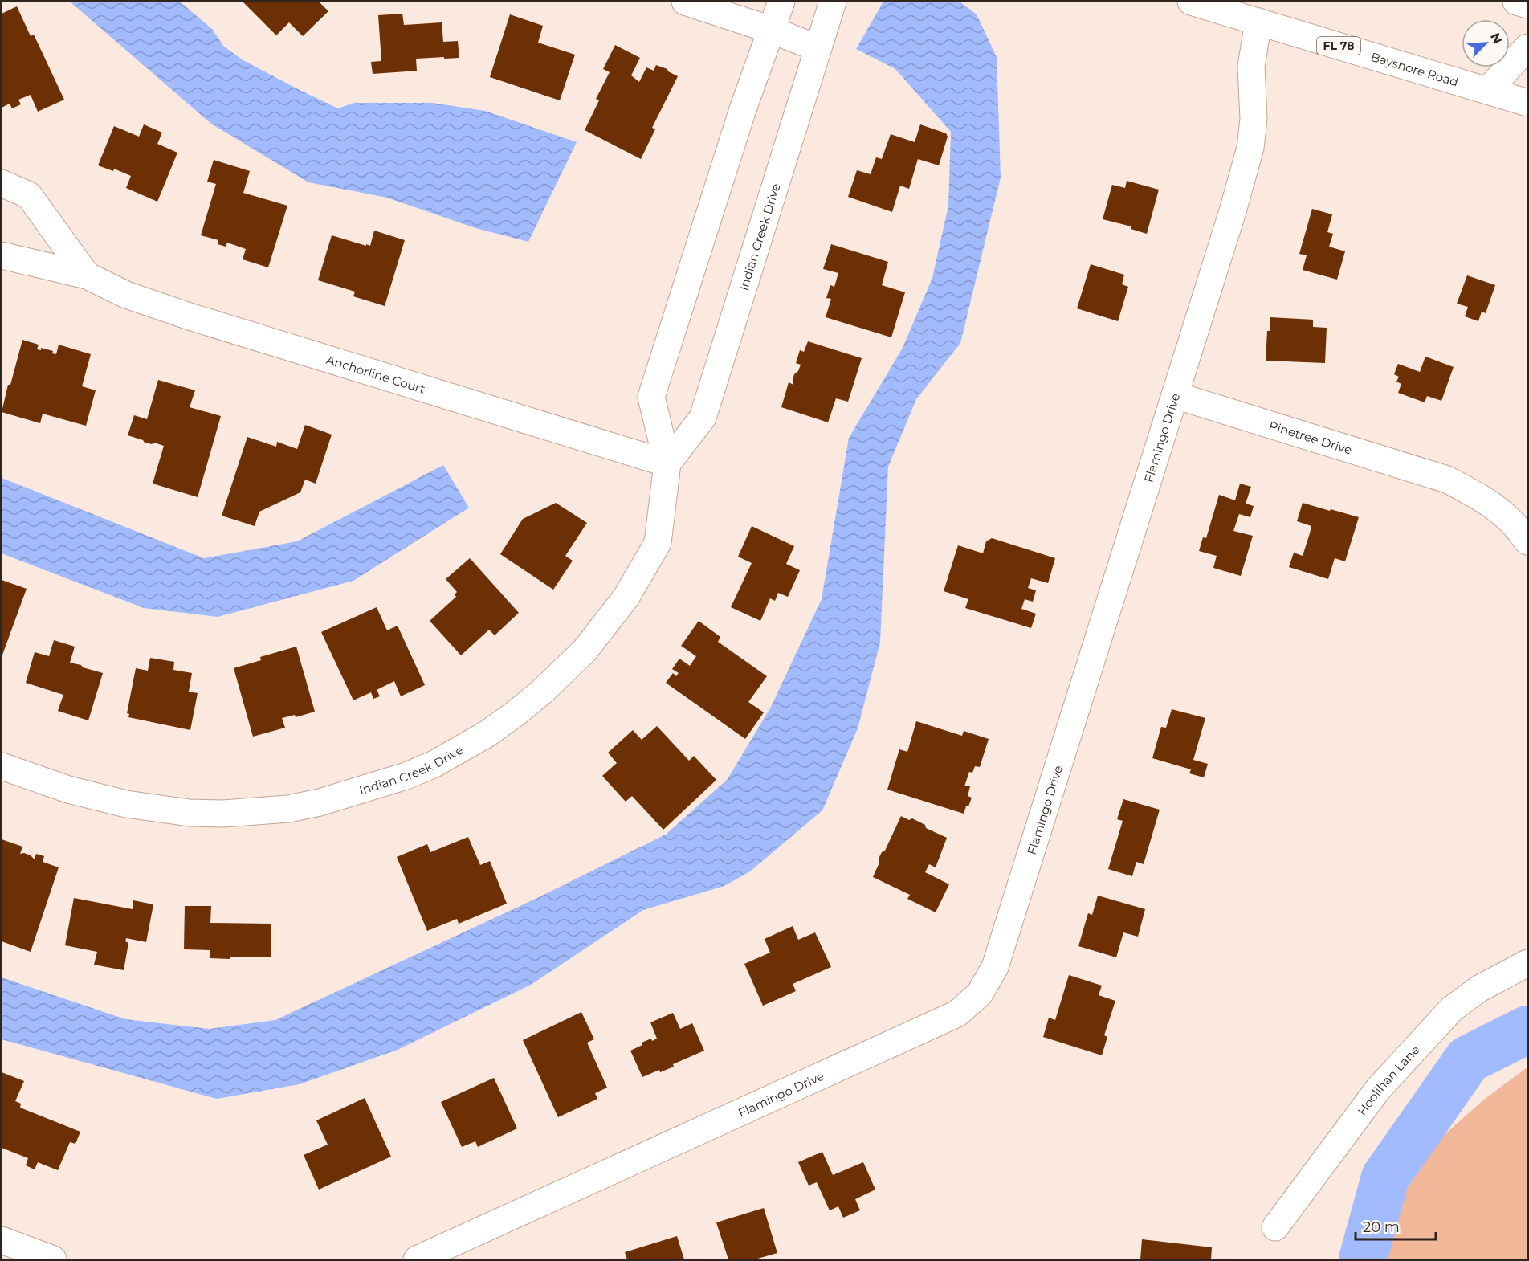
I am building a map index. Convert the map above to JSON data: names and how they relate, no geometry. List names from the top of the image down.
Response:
{
  "streets": {
    "street": [
      "FL 78",
      "Bayshore Road",
      "Indian Creek Drive",
      "Anchorline Court",
      "Flamingo Drive",
      "Pinetree Drive",
      "Hoolihan Lane"
    ]
  },
  "crossings": [
    ["Bayshore Road", "Flamingo Drive"],
    ["Indian Creek Drive", "Anchorline Court"],
    ["Flamingo Drive", "Pinetree Drive"]
  ],
  "scale_bar": "20 m",
  "north": "top right"
}
